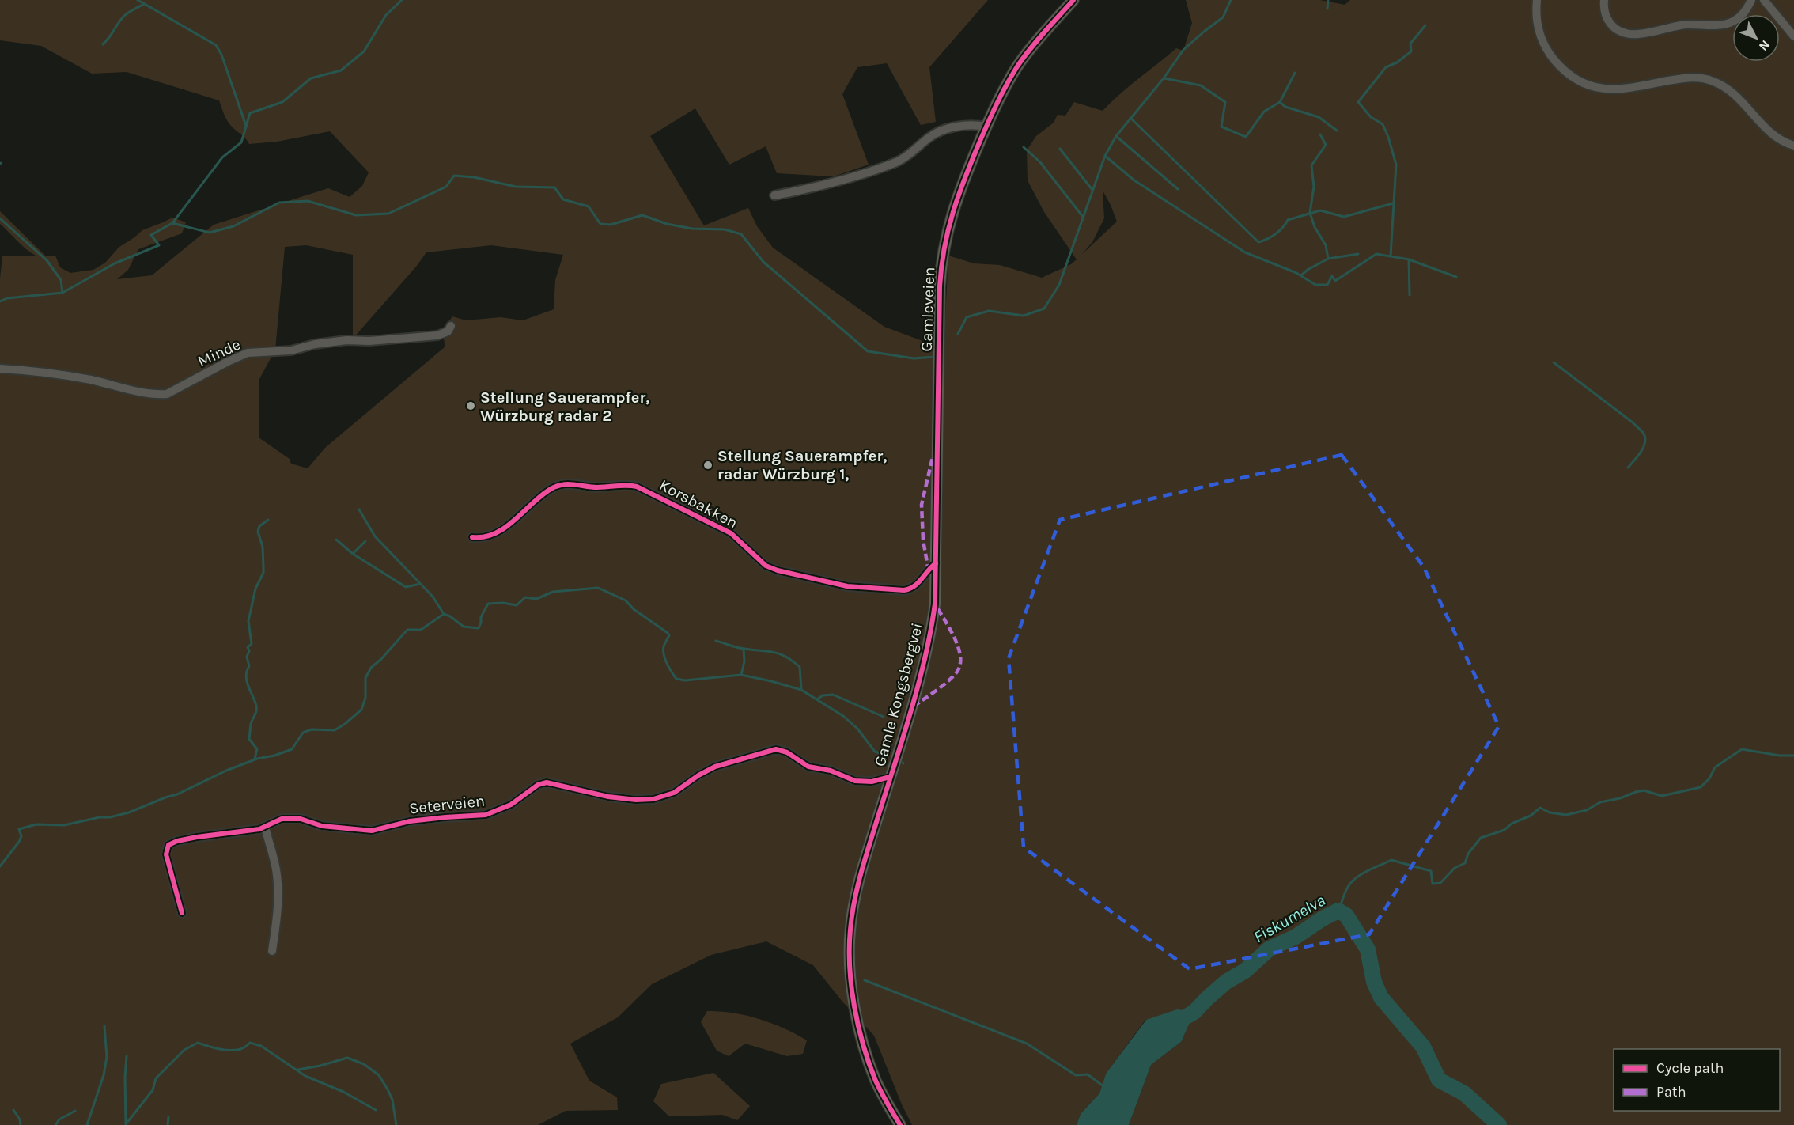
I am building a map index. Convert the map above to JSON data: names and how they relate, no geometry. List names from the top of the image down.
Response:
{
  "streets": {
    "main road": ["Gamleveien", "Gamle Kongsbergvei"],
    "street": ["Minde", "Korsbakken", "Seterveien"]
  },
  "crossings": [
    ["Gamleveien", "Gamle Kongsbergvei"],
    ["Korsbakken", "Gamle Kongsbergvei"],
    ["Gamle Kongsbergvei", "Seterveien"]
  ],
  "water": ["Fiskumelva"],
  "places": ["Stellung Sauerampfer, Würzburg radar 2", "Stellung Sauerampfer, radar Würzburg 1,"],
  "legend": ["Cycle path", "Path"],
  "north": "bottom right"
}
